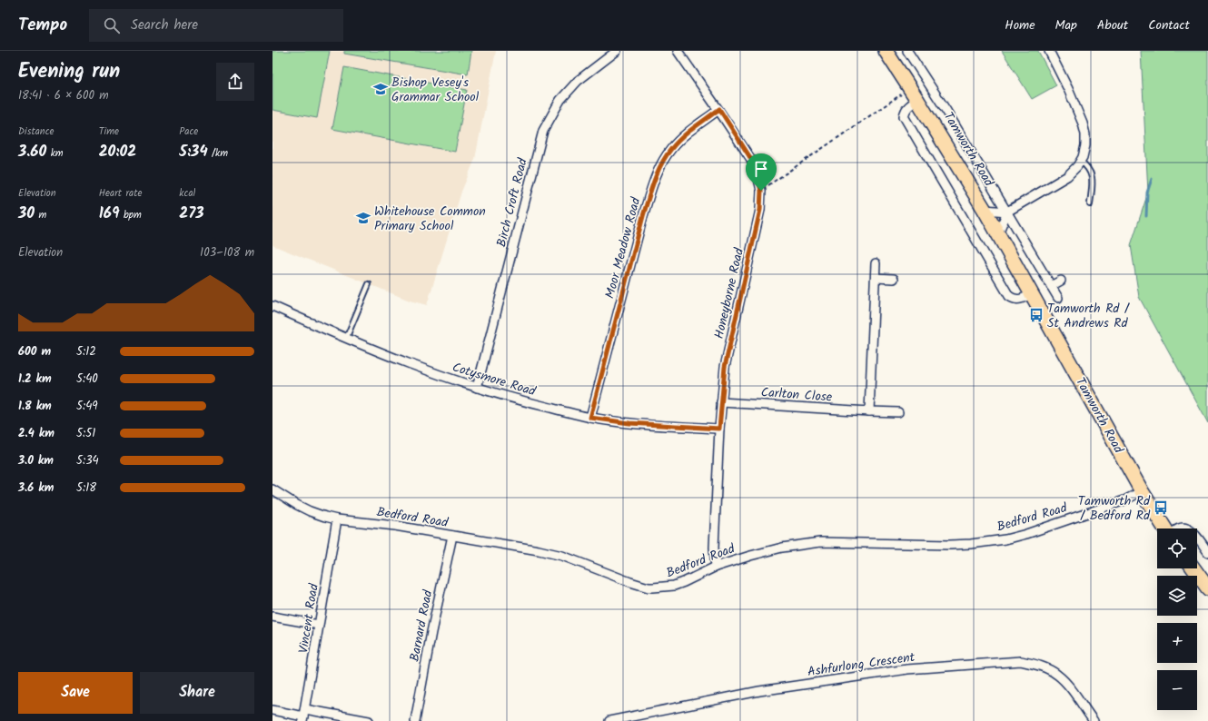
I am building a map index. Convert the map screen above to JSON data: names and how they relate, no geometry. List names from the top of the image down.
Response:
{
  "streets": {
    "main road": ["Tamworth Road"],
    "street": [
      "Birch Croft Road",
      "Moor Meadow Road",
      "Honeyborne Road",
      "Cotysmore Road",
      "Carlton Close",
      "Bedford Road",
      "Vincent Road",
      "Barnard Road",
      "Ashfurlong Crescent"
    ]
  },
  "crossings": [
    ["Tamworth Road", "Bedford Road"],
    ["Birch Croft Road", "Cotysmore Road"],
    ["Moor Meadow Road", "Honeyborne Road"],
    ["Moor Meadow Road", "Cotysmore Road"],
    ["Honeyborne Road", "Cotysmore Road"],
    ["Honeyborne Road", "Carlton Close"],
    ["Honeyborne Road", "Bedford Road"],
    ["Bedford Road", "Vincent Road"],
    ["Bedford Road", "Barnard Road"]
  ],
  "places": {
    "school or university": ["Bishop Vesey's Grammar School", "Whitehouse Common Primary School"],
    "bus stop": ["Tamworth Rd / St Andrews Rd", "Tamworth Rd / Bedford Rd"]
  },
  "page": {
    "header": "Tempo",
    "search": "Search here",
    "nav": [
      "Home",
      "Map",
      "About",
      "Contact"
    ],
    "heading": ["Evening run", "18:41 · 6 × 600 m"],
    "stats": [
      ["Distance", "3.60 km"],
      ["Time", "20:02"],
      ["Pace", "5:34 /km"],
      ["Elevation", "30 m"],
      ["Heart rate", "169 bpm"],
      ["kcal", "273"]
    ],
    "chart": ["Elevation", "103–108 m"],
    "list": [
      {
        "name": "600 m",
        "note": "5:12"
      },
      {
        "name": "1.2 km",
        "note": "5:40"
      },
      {
        "name": "1.8 km",
        "note": "5:49"
      },
      {
        "name": "2.4 km",
        "note": "5:51"
      },
      {
        "name": "3.0 km",
        "note": "5:34"
      },
      {
        "name": "3.6 km",
        "note": "5:18"
      }
    ],
    "map_buttons": ["+", "−"],
    "buttons": ["Save", "Share"]
  }
}
